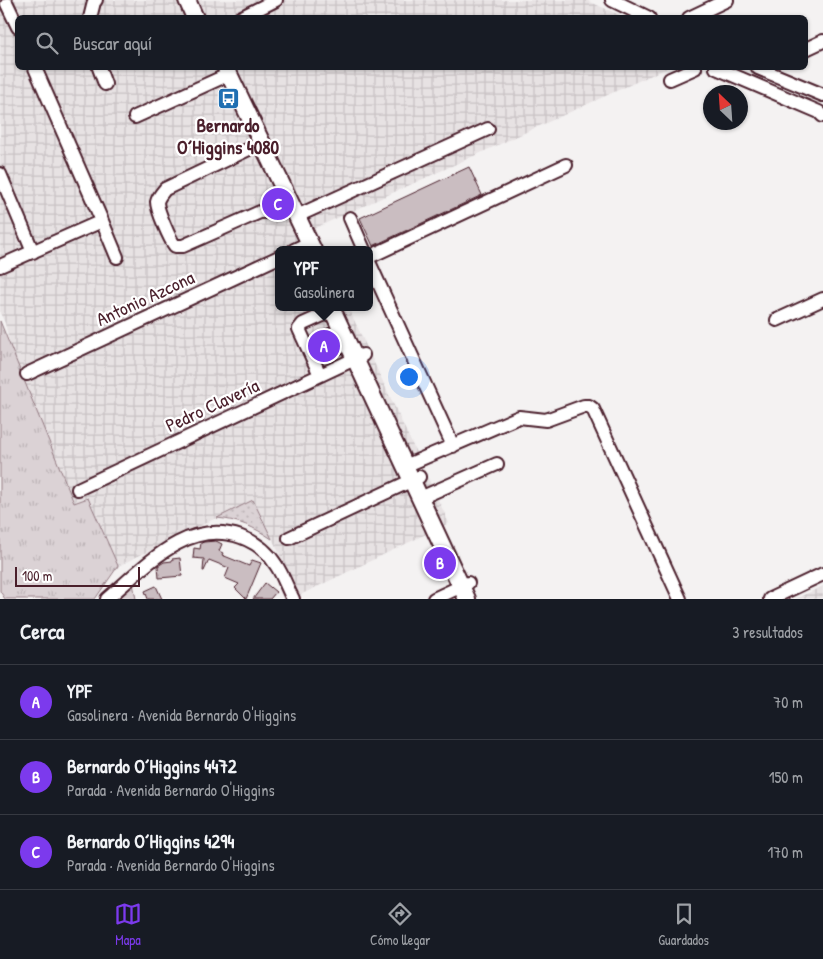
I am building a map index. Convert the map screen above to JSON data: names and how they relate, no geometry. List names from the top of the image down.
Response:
{
  "streets": {
    "street": ["Antonio Azcona", "Pedro Clavería"]
  },
  "places": {
    "bus stop": ["Bernardo O´Higgins 4080"]
  },
  "scale_bar": "100 m",
  "north": "top left",
  "page": {
    "search": "Buscar aquí",
    "pins": ["C", "A", "B"],
    "popup": ["YPF", "Gasolinera"],
    "scale": "100 m",
    "heading": ["Cerca", "3 resultados"],
    "list": [
      {
        "mark": "A",
        "name": "YPF",
        "note": "Gasolinera · Avenida Bernardo O'Higgins",
        "value": "70 m"
      },
      {
        "mark": "B",
        "name": "Bernardo O´Higgins 4472",
        "note": "Parada · Avenida Bernardo O'Higgins",
        "value": "150 m"
      },
      {
        "mark": "C",
        "name": "Bernardo O´Higgins 4294",
        "note": "Parada · Avenida Bernardo O'Higgins",
        "value": "170 m"
      }
    ],
    "nav": ["Mapa", "Cómo llegar", "Guardados"]
  }
}
